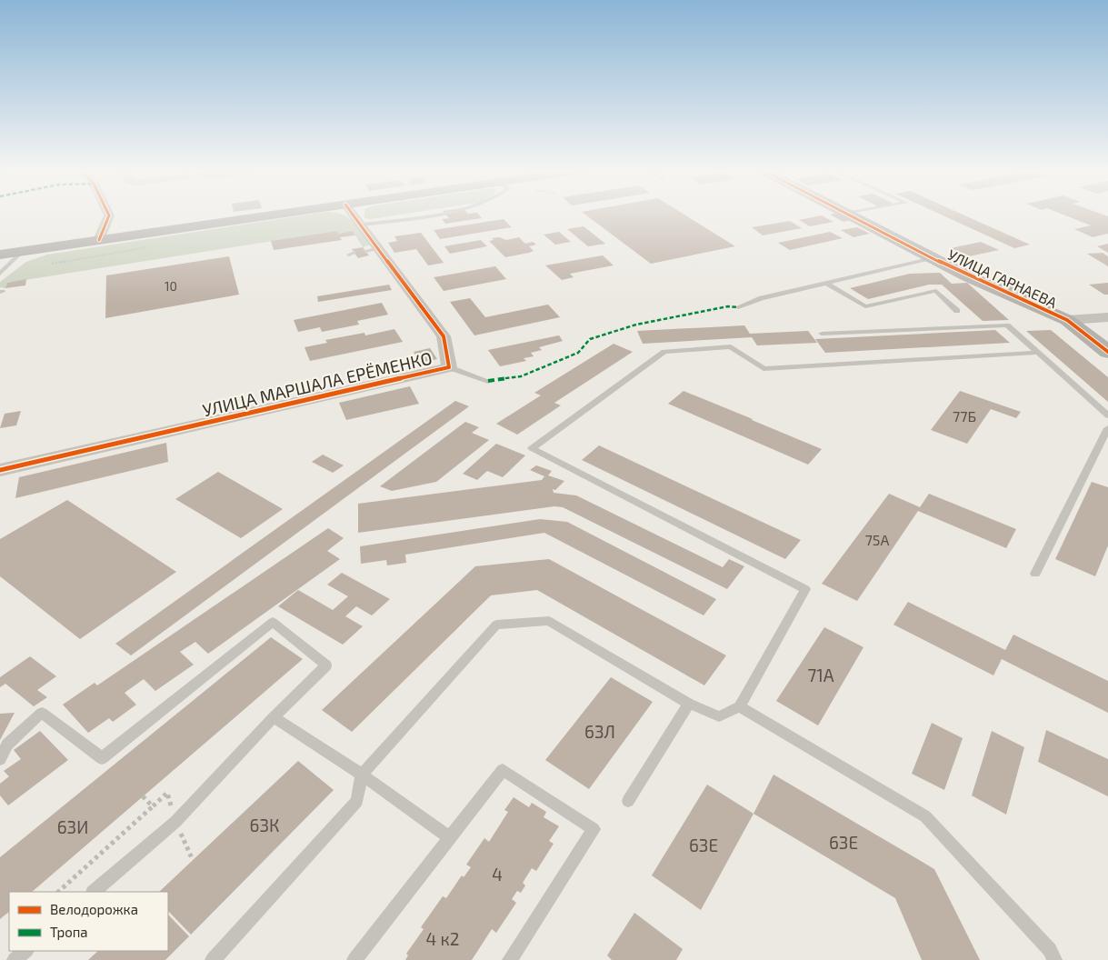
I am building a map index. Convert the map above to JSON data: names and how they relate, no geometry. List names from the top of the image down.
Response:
{
  "streets": {
    "street": ["УЛИЦА ГАРНАЕВА", "УЛИЦА МАРШАЛА ЕРЁМЕНКО"]
  },
  "house_numbers": [
    "10",
    "77Б",
    "75А",
    "71А",
    "63Л",
    "63К",
    "63И",
    "63Е",
    "63Е",
    "4",
    "4 к2"
  ],
  "legend": ["Велодорожка", "Тропа"]
}
